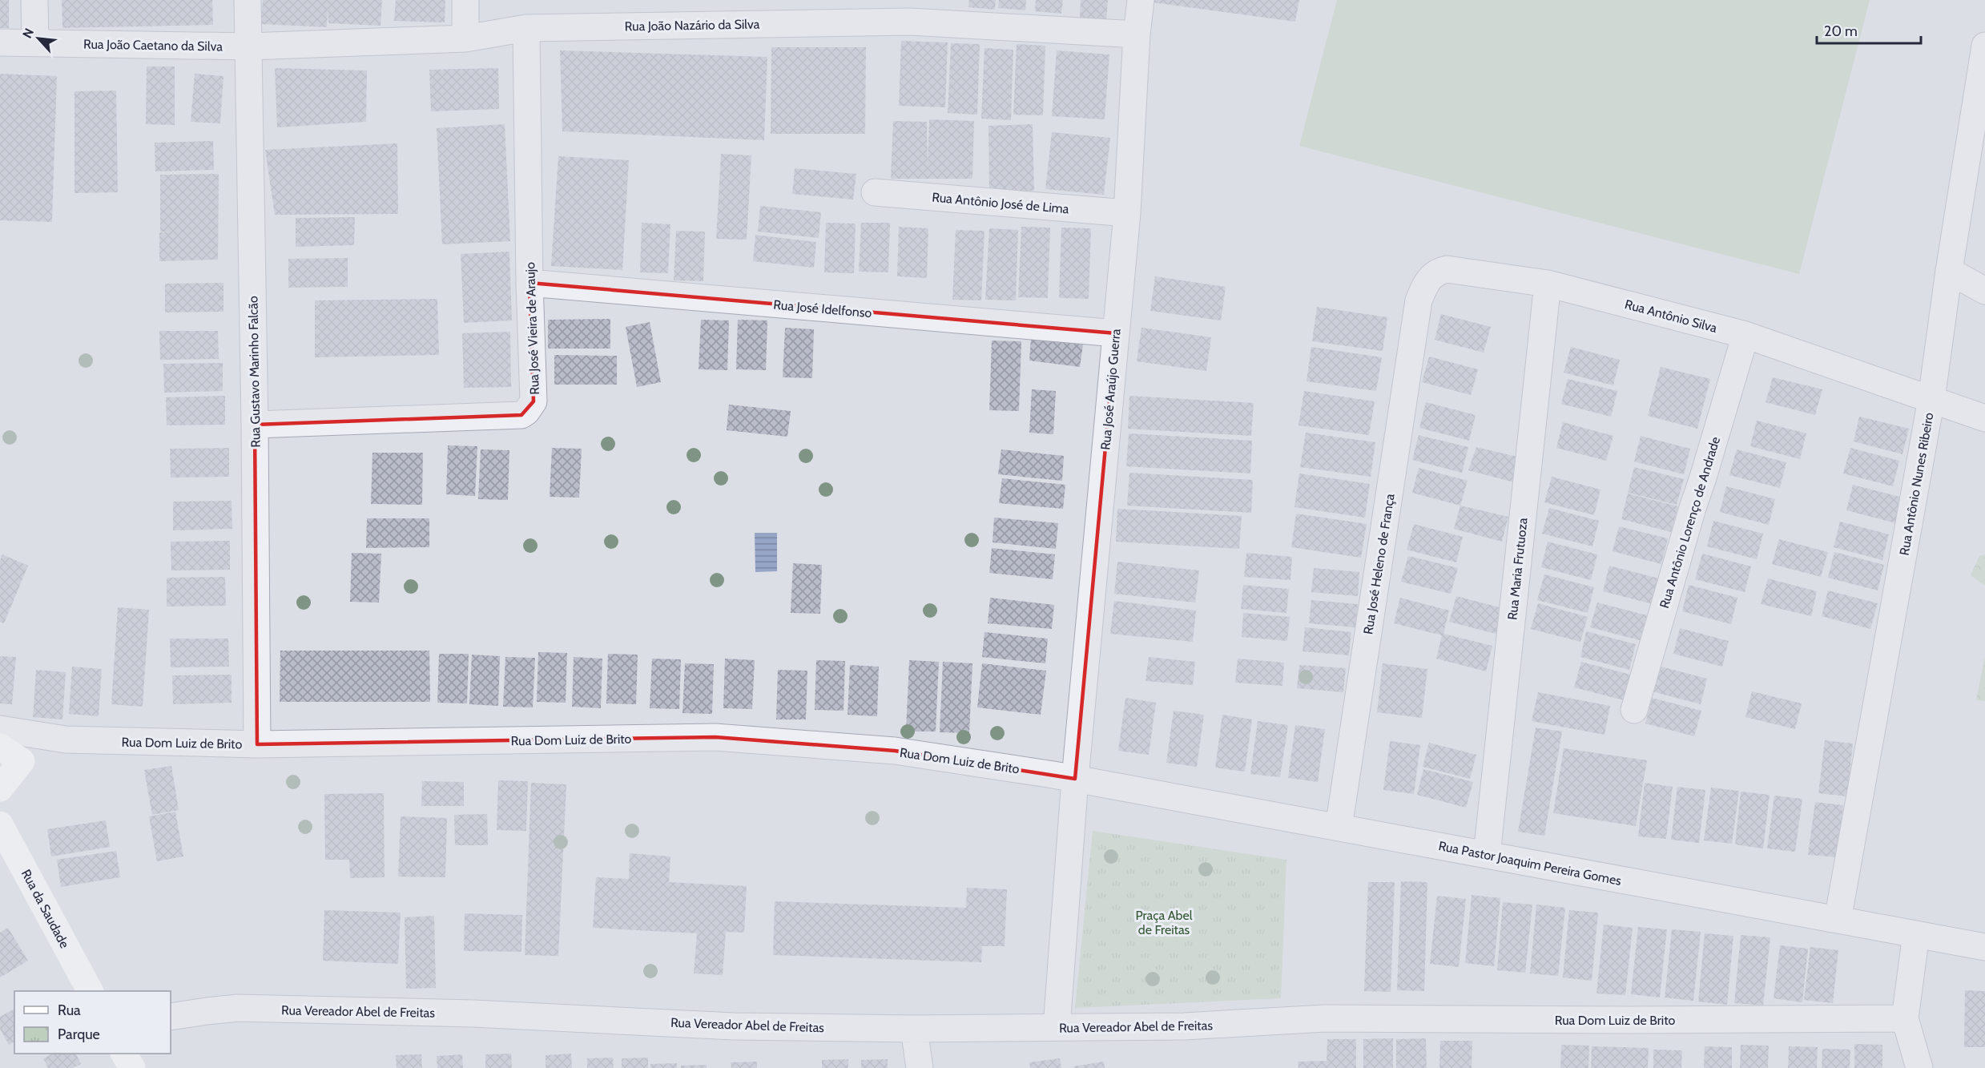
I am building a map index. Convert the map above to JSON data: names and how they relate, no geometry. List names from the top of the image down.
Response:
{
  "streets": {
    "main road": ["Rua da Saudade"],
    "street": [
      "Rua João Nazário da Silva",
      "Rua João Caetano da Silva",
      "Rua Antônio José de Lima",
      "Rua José Idelfonso",
      "Rua Antônio Silva",
      "Rua José Vieira de Araujo",
      "Rua Gustavo Marinho Falcão",
      "Rua José Araújo Guerra",
      "Rua Antônio Nunes Ribeiro",
      "Rua Antônio Lorenço de Andrade",
      "Rua José Heleno de França",
      "Rua Maria Frutuoza",
      "Rua Dom Luiz de Brito",
      "Rua Pastor Joaquim Pereira Gomes",
      "Rua Vereador Abel de Freitas"
    ]
  },
  "crossings": [
    ["Rua João Nazário da Silva", "Rua João Caetano da Silva"],
    ["Rua João Nazário da Silva", "Rua José Vieira de Araujo"],
    ["Rua João Nazário da Silva", "Rua Gustavo Marinho Falcão"],
    ["Rua João Nazário da Silva", "Rua José Araújo Guerra"],
    ["Rua João Caetano da Silva", "Rua Gustavo Marinho Falcão"],
    ["Rua Antônio José de Lima", "Rua José Araújo Guerra"],
    ["Rua José Idelfonso", "Rua José Vieira de Araujo"],
    ["Rua José Idelfonso", "Rua José Araújo Guerra"],
    ["Rua Antônio Silva", "Rua Antônio Nunes Ribeiro"],
    ["Rua Antônio Silva", "Rua Antônio Lorenço de Andrade"],
    ["Rua Antônio Silva", "Rua José Heleno de França"],
    ["Rua Antônio Silva", "Rua Maria Frutuoza"],
    ["Rua José Vieira de Araujo", "Rua Gustavo Marinho Falcão"],
    ["Rua Gustavo Marinho Falcão", "Rua Dom Luiz de Brito"],
    ["Rua José Araújo Guerra", "Rua Dom Luiz de Brito"],
    ["Rua José Araújo Guerra", "Rua Pastor Joaquim Pereira Gomes"],
    ["Rua Antônio Nunes Ribeiro", "Rua Pastor Joaquim Pereira Gomes"],
    ["Rua José Heleno de França", "Rua Pastor Joaquim Pereira Gomes"],
    ["Rua Maria Frutuoza", "Rua Pastor Joaquim Pereira Gomes"],
    ["Rua Dom Luiz de Brito", "Rua Pastor Joaquim Pereira Gomes"],
    ["Rua Dom Luiz de Brito", "Rua Vereador Abel de Freitas"]
  ],
  "parks": ["Praça Abel de Freitas"],
  "legend": ["Rua", "Parque"],
  "scale_bar": "20 m",
  "north": "top left"
}
